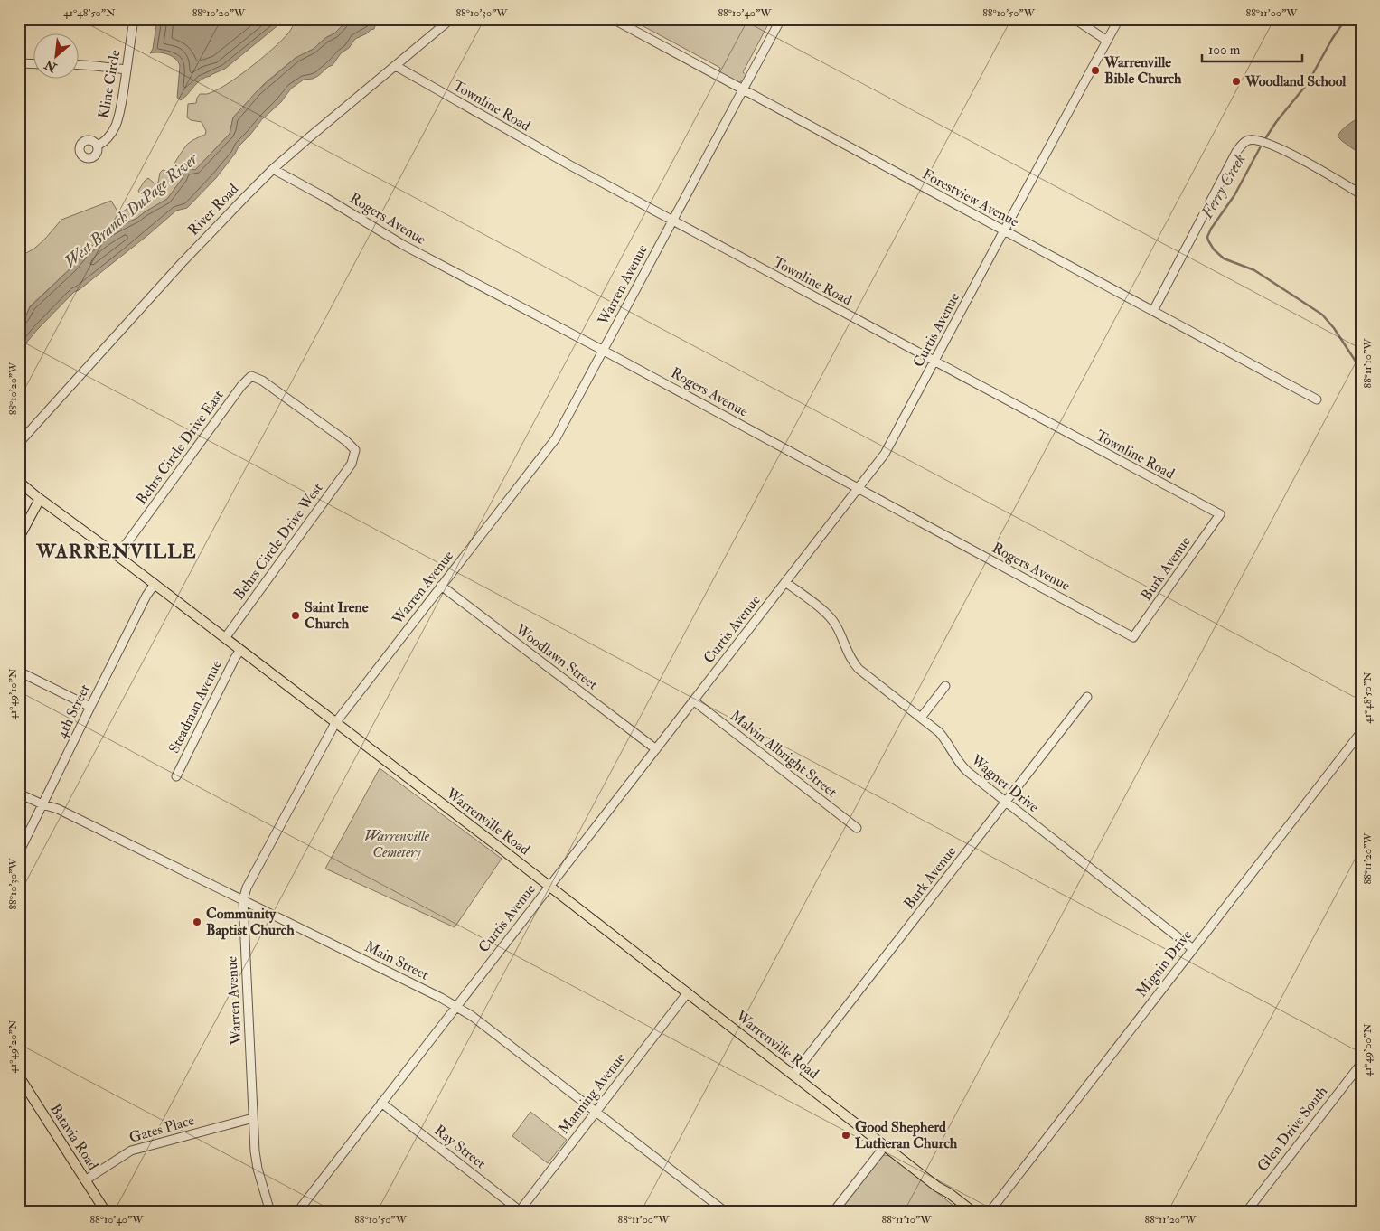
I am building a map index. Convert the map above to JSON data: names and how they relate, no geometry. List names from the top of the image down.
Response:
{
  "streets": {
    "main road": ["Warrenville Road", "Batavia Road"],
    "street": [
      "Kline Circle",
      "Townline Road",
      "Forestview Avenue",
      "River Road",
      "Rogers Avenue",
      "Warren Avenue",
      "Curtis Avenue",
      "Behrs Circle Drive East",
      "Behrs Circle Drive West",
      "Burk Avenue",
      "Woodlawn Street",
      "Steadman Avenue",
      "4th Street",
      "Malvin Albright Street",
      "Wagner Drive",
      "Main Street",
      "Mignin Drive",
      "Manning Avenue",
      "Gates Place",
      "Glen Drive South",
      "Ray Street"
    ]
  },
  "crossings": [
    ["Townline Road", "River Road"],
    ["Townline Road", "Warren Avenue"],
    ["Townline Road", "Curtis Avenue"],
    ["Townline Road", "Burk Avenue"],
    ["Forestview Avenue", "Warren Avenue"],
    ["Forestview Avenue", "Curtis Avenue"],
    ["River Road", "Rogers Avenue"],
    ["Rogers Avenue", "Warren Avenue"],
    ["Rogers Avenue", "Curtis Avenue"],
    ["Rogers Avenue", "Burk Avenue"],
    ["Warren Avenue", "Woodlawn Street"],
    ["Warren Avenue", "Warrenville Road"],
    ["Warren Avenue", "Main Street"],
    ["Warren Avenue", "Gates Place"],
    ["Curtis Avenue", "Woodlawn Street"],
    ["Curtis Avenue", "Malvin Albright Street"],
    ["Curtis Avenue", "Wagner Drive"],
    ["Curtis Avenue", "Warrenville Road"],
    ["Curtis Avenue", "Main Street"],
    ["Curtis Avenue", "Ray Street"],
    ["Behrs Circle Drive East", "Behrs Circle Drive West"],
    ["Behrs Circle Drive East", "Warrenville Road"],
    ["Behrs Circle Drive West", "Warrenville Road"],
    ["Burk Avenue", "Wagner Drive"],
    ["Burk Avenue", "Warrenville Road"],
    ["Steadman Avenue", "Warrenville Road"],
    ["4th Street", "Warrenville Road"],
    ["4th Street", "Main Street"],
    ["Wagner Drive", "Mignin Drive"],
    ["Warrenville Road", "Manning Avenue"],
    ["Main Street", "Manning Avenue"],
    ["Manning Avenue", "Ray Street"],
    ["Gates Place", "Batavia Road"]
  ],
  "districts": ["WARRENVILLE"],
  "water": ["Ferry Creek", "West Branch DuPage River"],
  "parks": ["Warrenville Cemetery"],
  "places": [
    "Warrenville Bible Church",
    "Woodland School",
    "Saint Irene Church",
    "Community Baptist Church",
    "Good Shepherd Lutheran Church"
  ],
  "scale_bar": "100 m",
  "north": "bottom left",
  "coordinates": [
    "41°48'50\"N",
    "88°10'20\"W",
    "88°10'30\"W",
    "88°10'40\"W",
    "88°10'50\"W",
    "88°11'00\"W",
    "88°11'10\"W",
    "41°49'10\"N",
    "88°11'20\"W",
    "41°49'20\"N",
    "41°49'00\"N"
  ]
}
